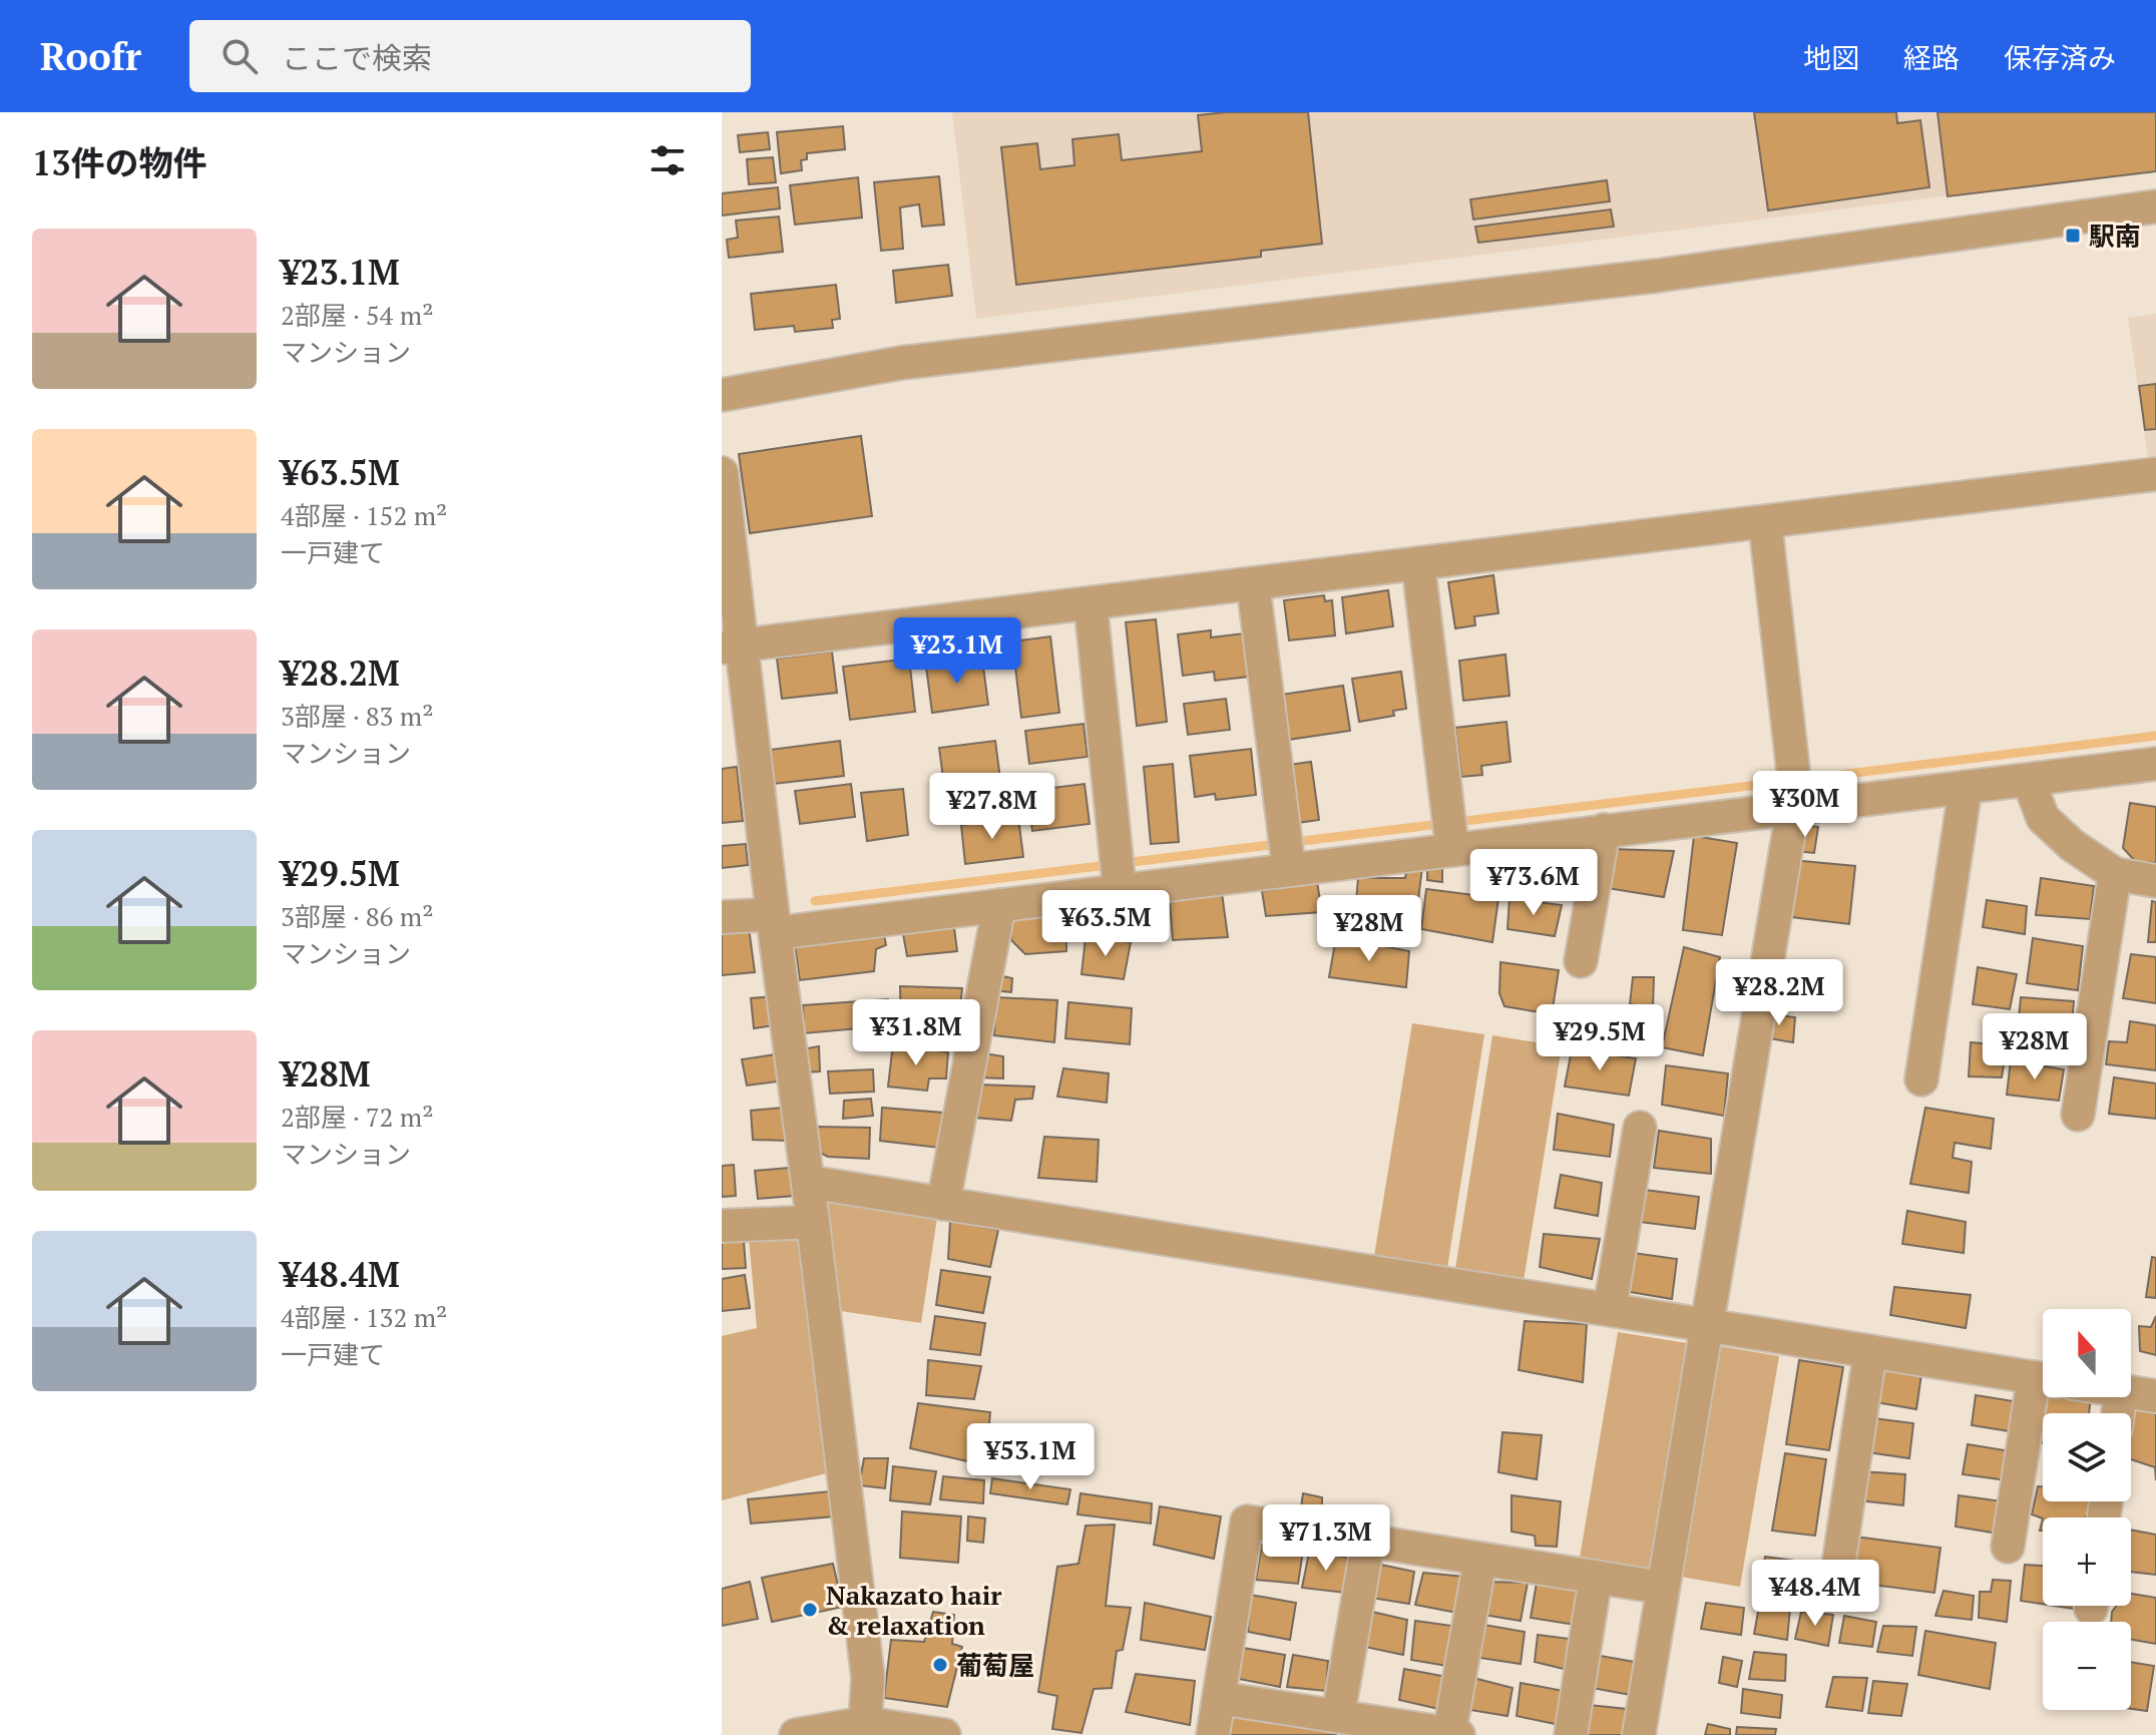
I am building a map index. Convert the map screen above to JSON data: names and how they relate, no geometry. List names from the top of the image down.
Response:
{
  "places": {
    "transit": ["駅南"],
    "other": ["Nakazato hair & relaxation", "葡萄屋"]
  },
  "north": "top",
  "page": {
    "header": "Roofr",
    "search": "ここで検索",
    "nav": ["地図", "経路", "保存済み"],
    "heading": "13件の物件",
    "list": [
      {
        "name": "¥23.1M",
        "note": "2部屋 · 54 m² · マンション"
      },
      {
        "name": "¥63.5M",
        "note": "4部屋 · 152 m² · 一戸建て"
      },
      {
        "name": "¥28.2M",
        "note": "3部屋 · 83 m² · マンション"
      },
      {
        "name": "¥29.5M",
        "note": "3部屋 · 86 m² · マンション"
      },
      {
        "name": "¥28M",
        "note": "2部屋 · 72 m² · マンション"
      },
      {
        "name": "¥48.4M",
        "note": "4部屋 · 132 m² · 一戸建て"
      }
    ],
    "price": [
      "¥23.1M",
      "¥30M",
      "¥27.8M",
      "¥73.6M",
      "¥63.5M",
      "¥28M",
      "¥28.2M",
      "¥31.8M",
      "¥29.5M",
      "¥28M",
      "¥53.1M",
      "¥71.3M",
      "¥48.4M"
    ],
    "map_buttons": ["+", "−"]
  }
}
